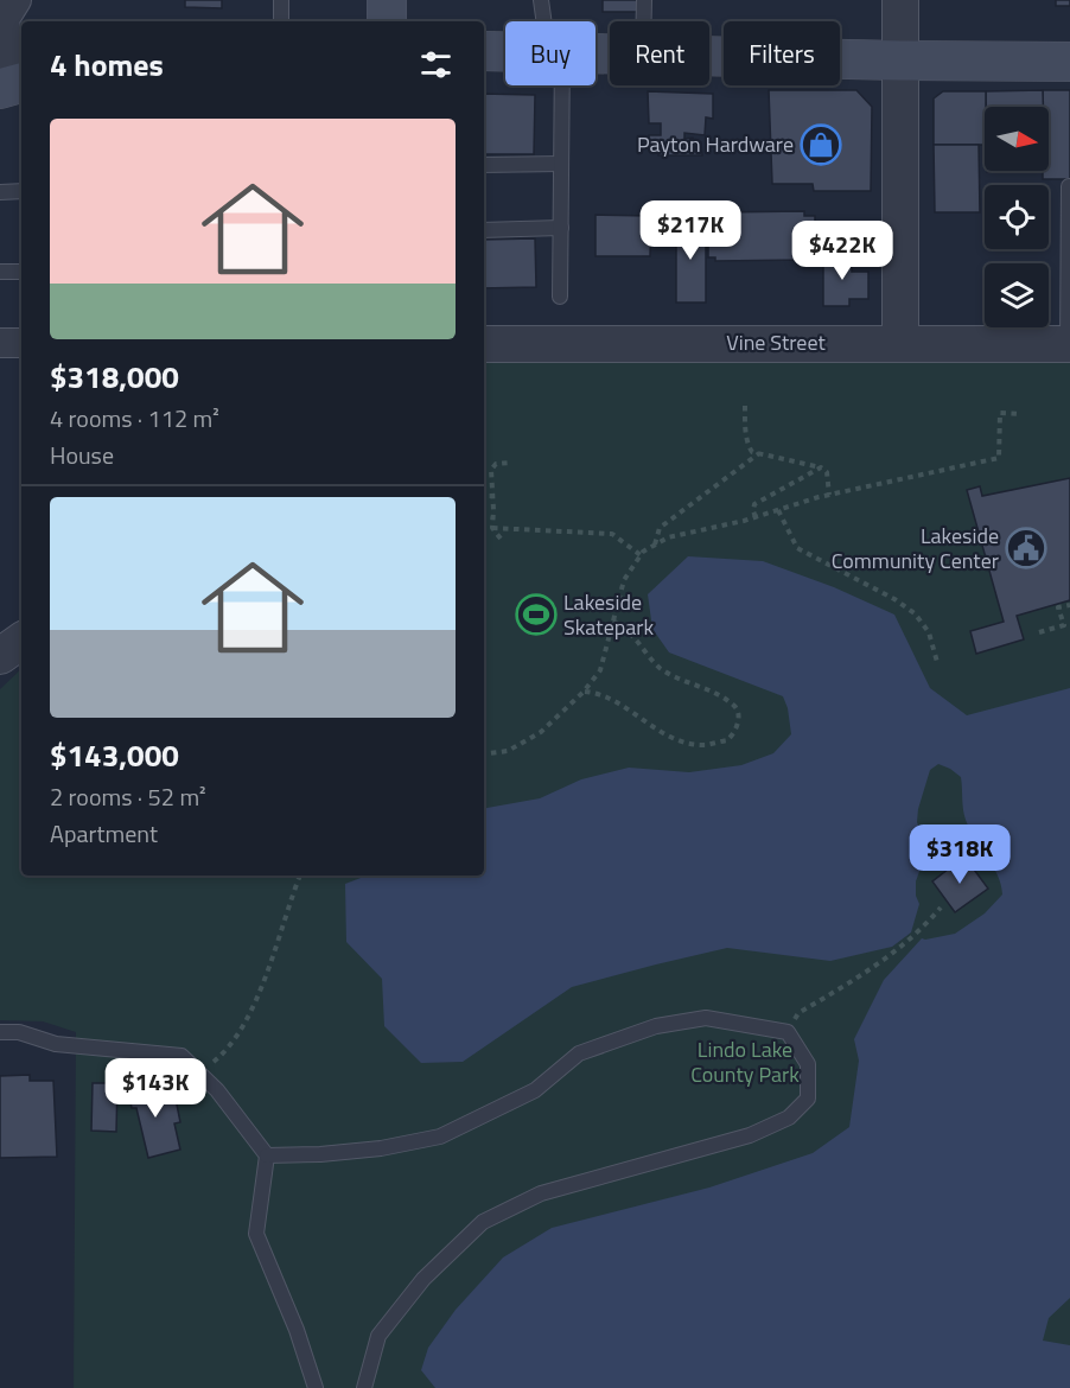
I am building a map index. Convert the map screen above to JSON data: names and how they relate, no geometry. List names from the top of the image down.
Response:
{
  "streets": {
    "street": ["Vine Street"]
  },
  "parks": ["Lindo Lake County Park"],
  "places": {
    "shop": ["Payton Hardware"],
    "public building": ["Lakeside Community Center"],
    "sports": ["Lakeside Skatepark"]
  },
  "north": "right",
  "page": {
    "chip": ["Buy", "Rent", "Filters"],
    "heading": "4 homes",
    "list": [
      {
        "name": "$318,000",
        "note": "4 rooms · 112 m² · House"
      },
      {
        "name": "$143,000",
        "note": "2 rooms · 52 m² · Apartment"
      }
    ],
    "price": [
      "$217K",
      "$422K",
      "$318K",
      "$143K"
    ]
  }
}
